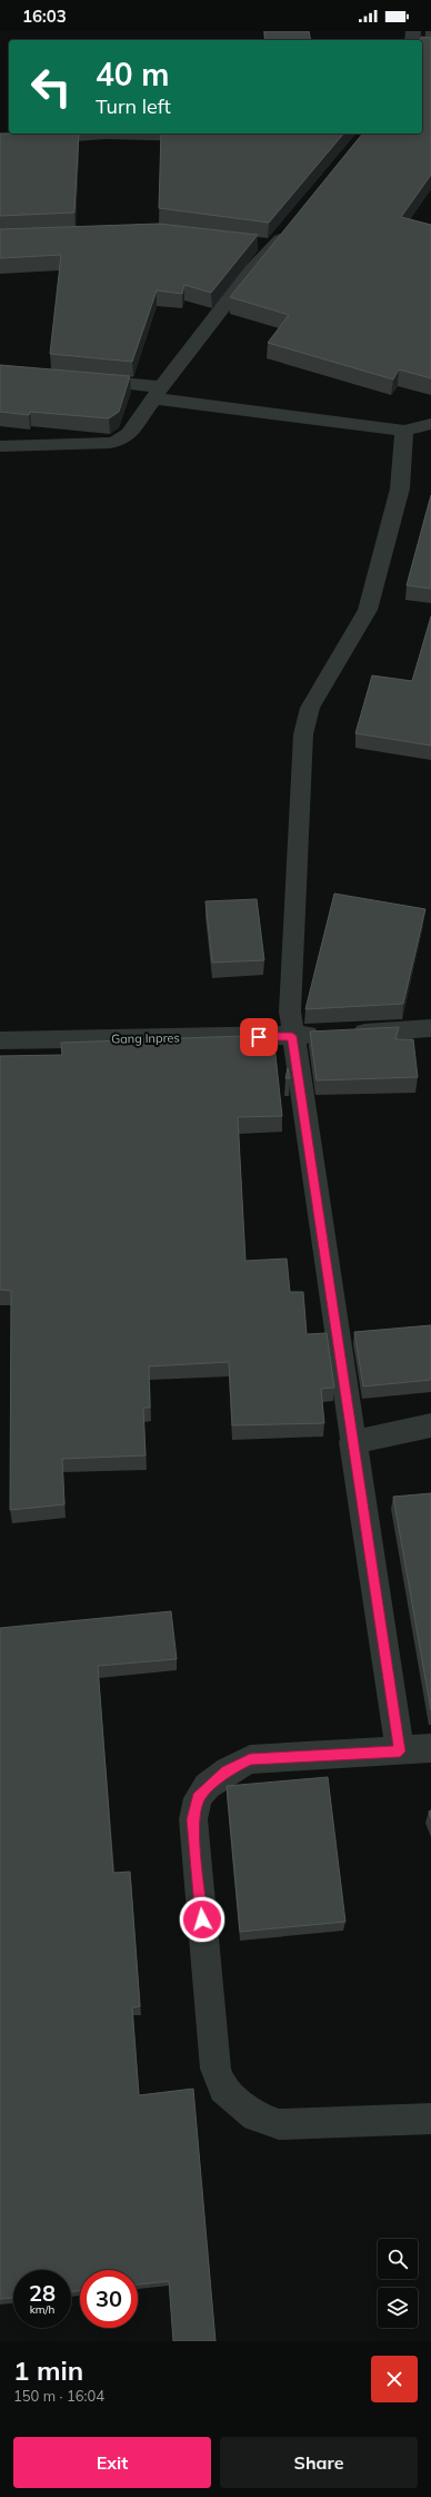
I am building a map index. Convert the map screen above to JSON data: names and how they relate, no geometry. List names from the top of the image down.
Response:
{
  "streets": {
    "street": ["Gang Inpres"]
  },
  "page": {
    "status": "16:03",
    "turn": ["40 m", "Turn left"],
    "speed": "28 km/h",
    "limit": "30",
    "heading": ["1 min", "150 m · 16:04"],
    "buttons": ["Exit", "Share"]
  }
}
